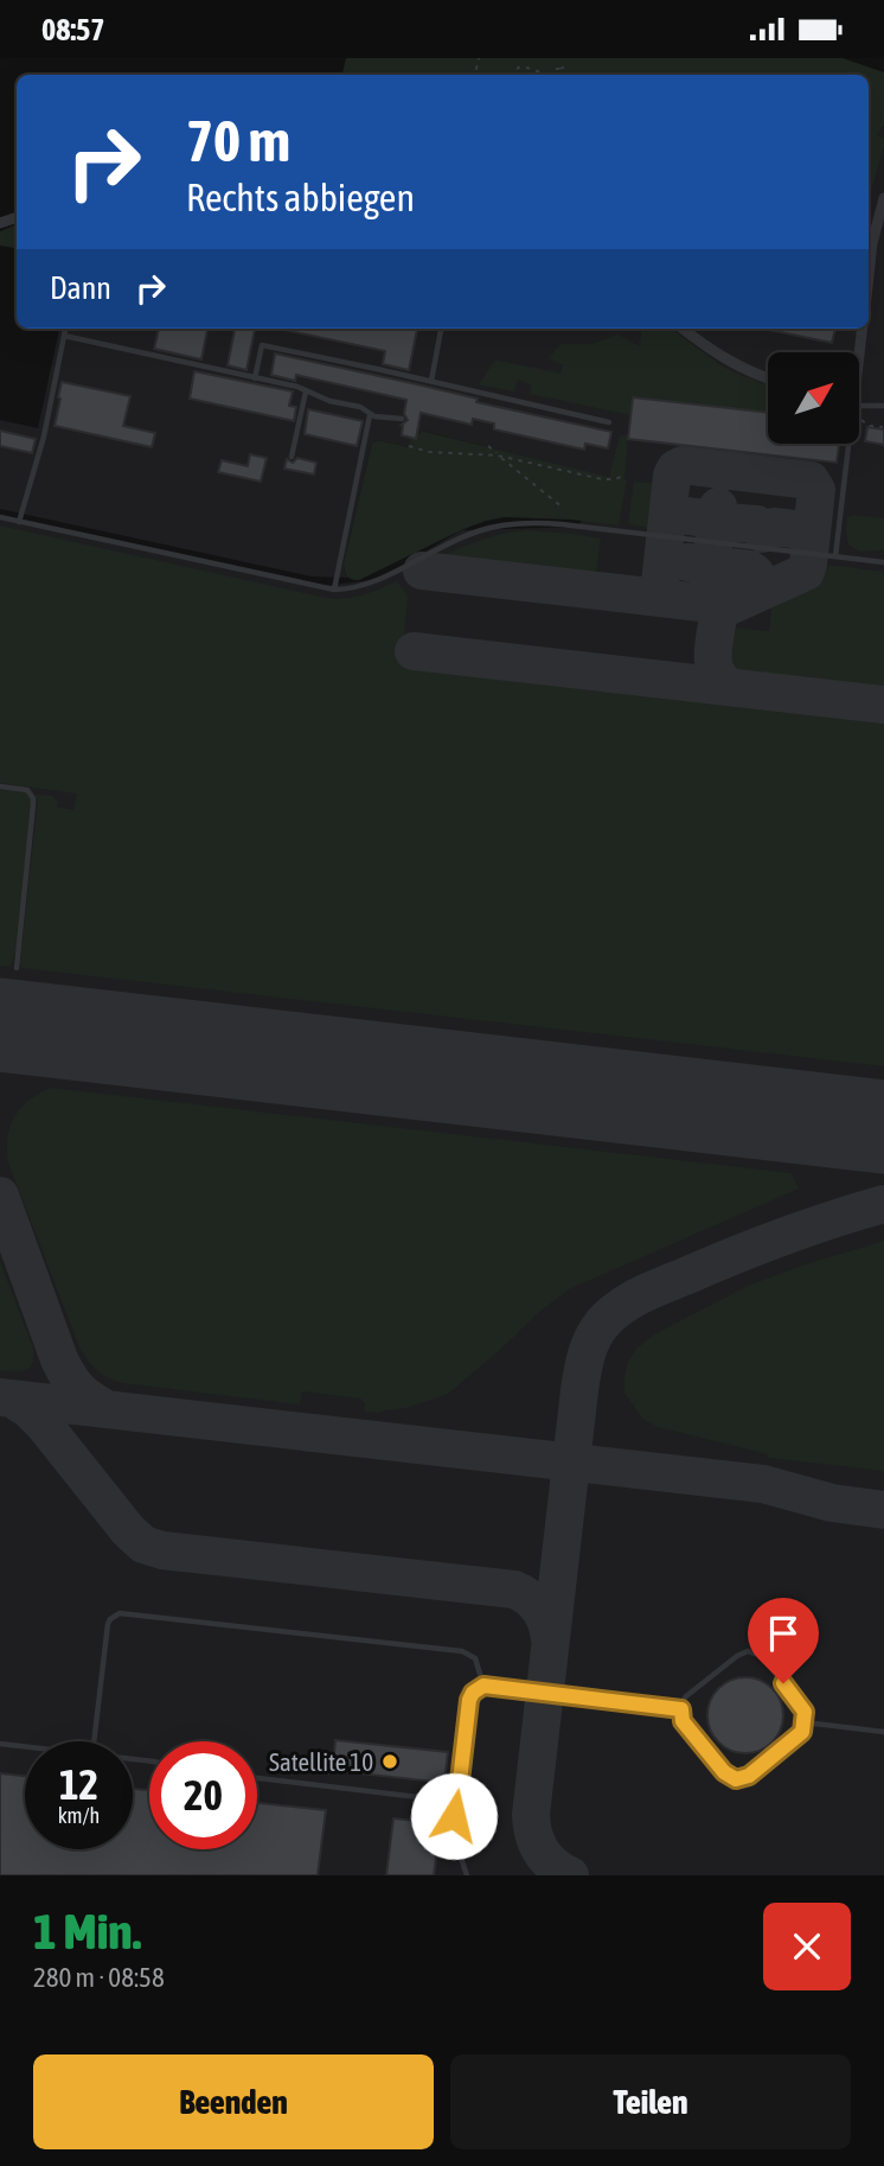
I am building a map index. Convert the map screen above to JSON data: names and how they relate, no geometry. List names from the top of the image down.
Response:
{
  "places": ["Satellite 10"],
  "north": "top right",
  "page": {
    "status": "08:57",
    "turn": ["70 m", "Rechts abbiegen"],
    "then": "Dann",
    "speed": "12 km/h",
    "limit": "20",
    "heading": ["1 Min.", "280 m · 08:58"],
    "buttons": ["Beenden", "Teilen"]
  }
}
